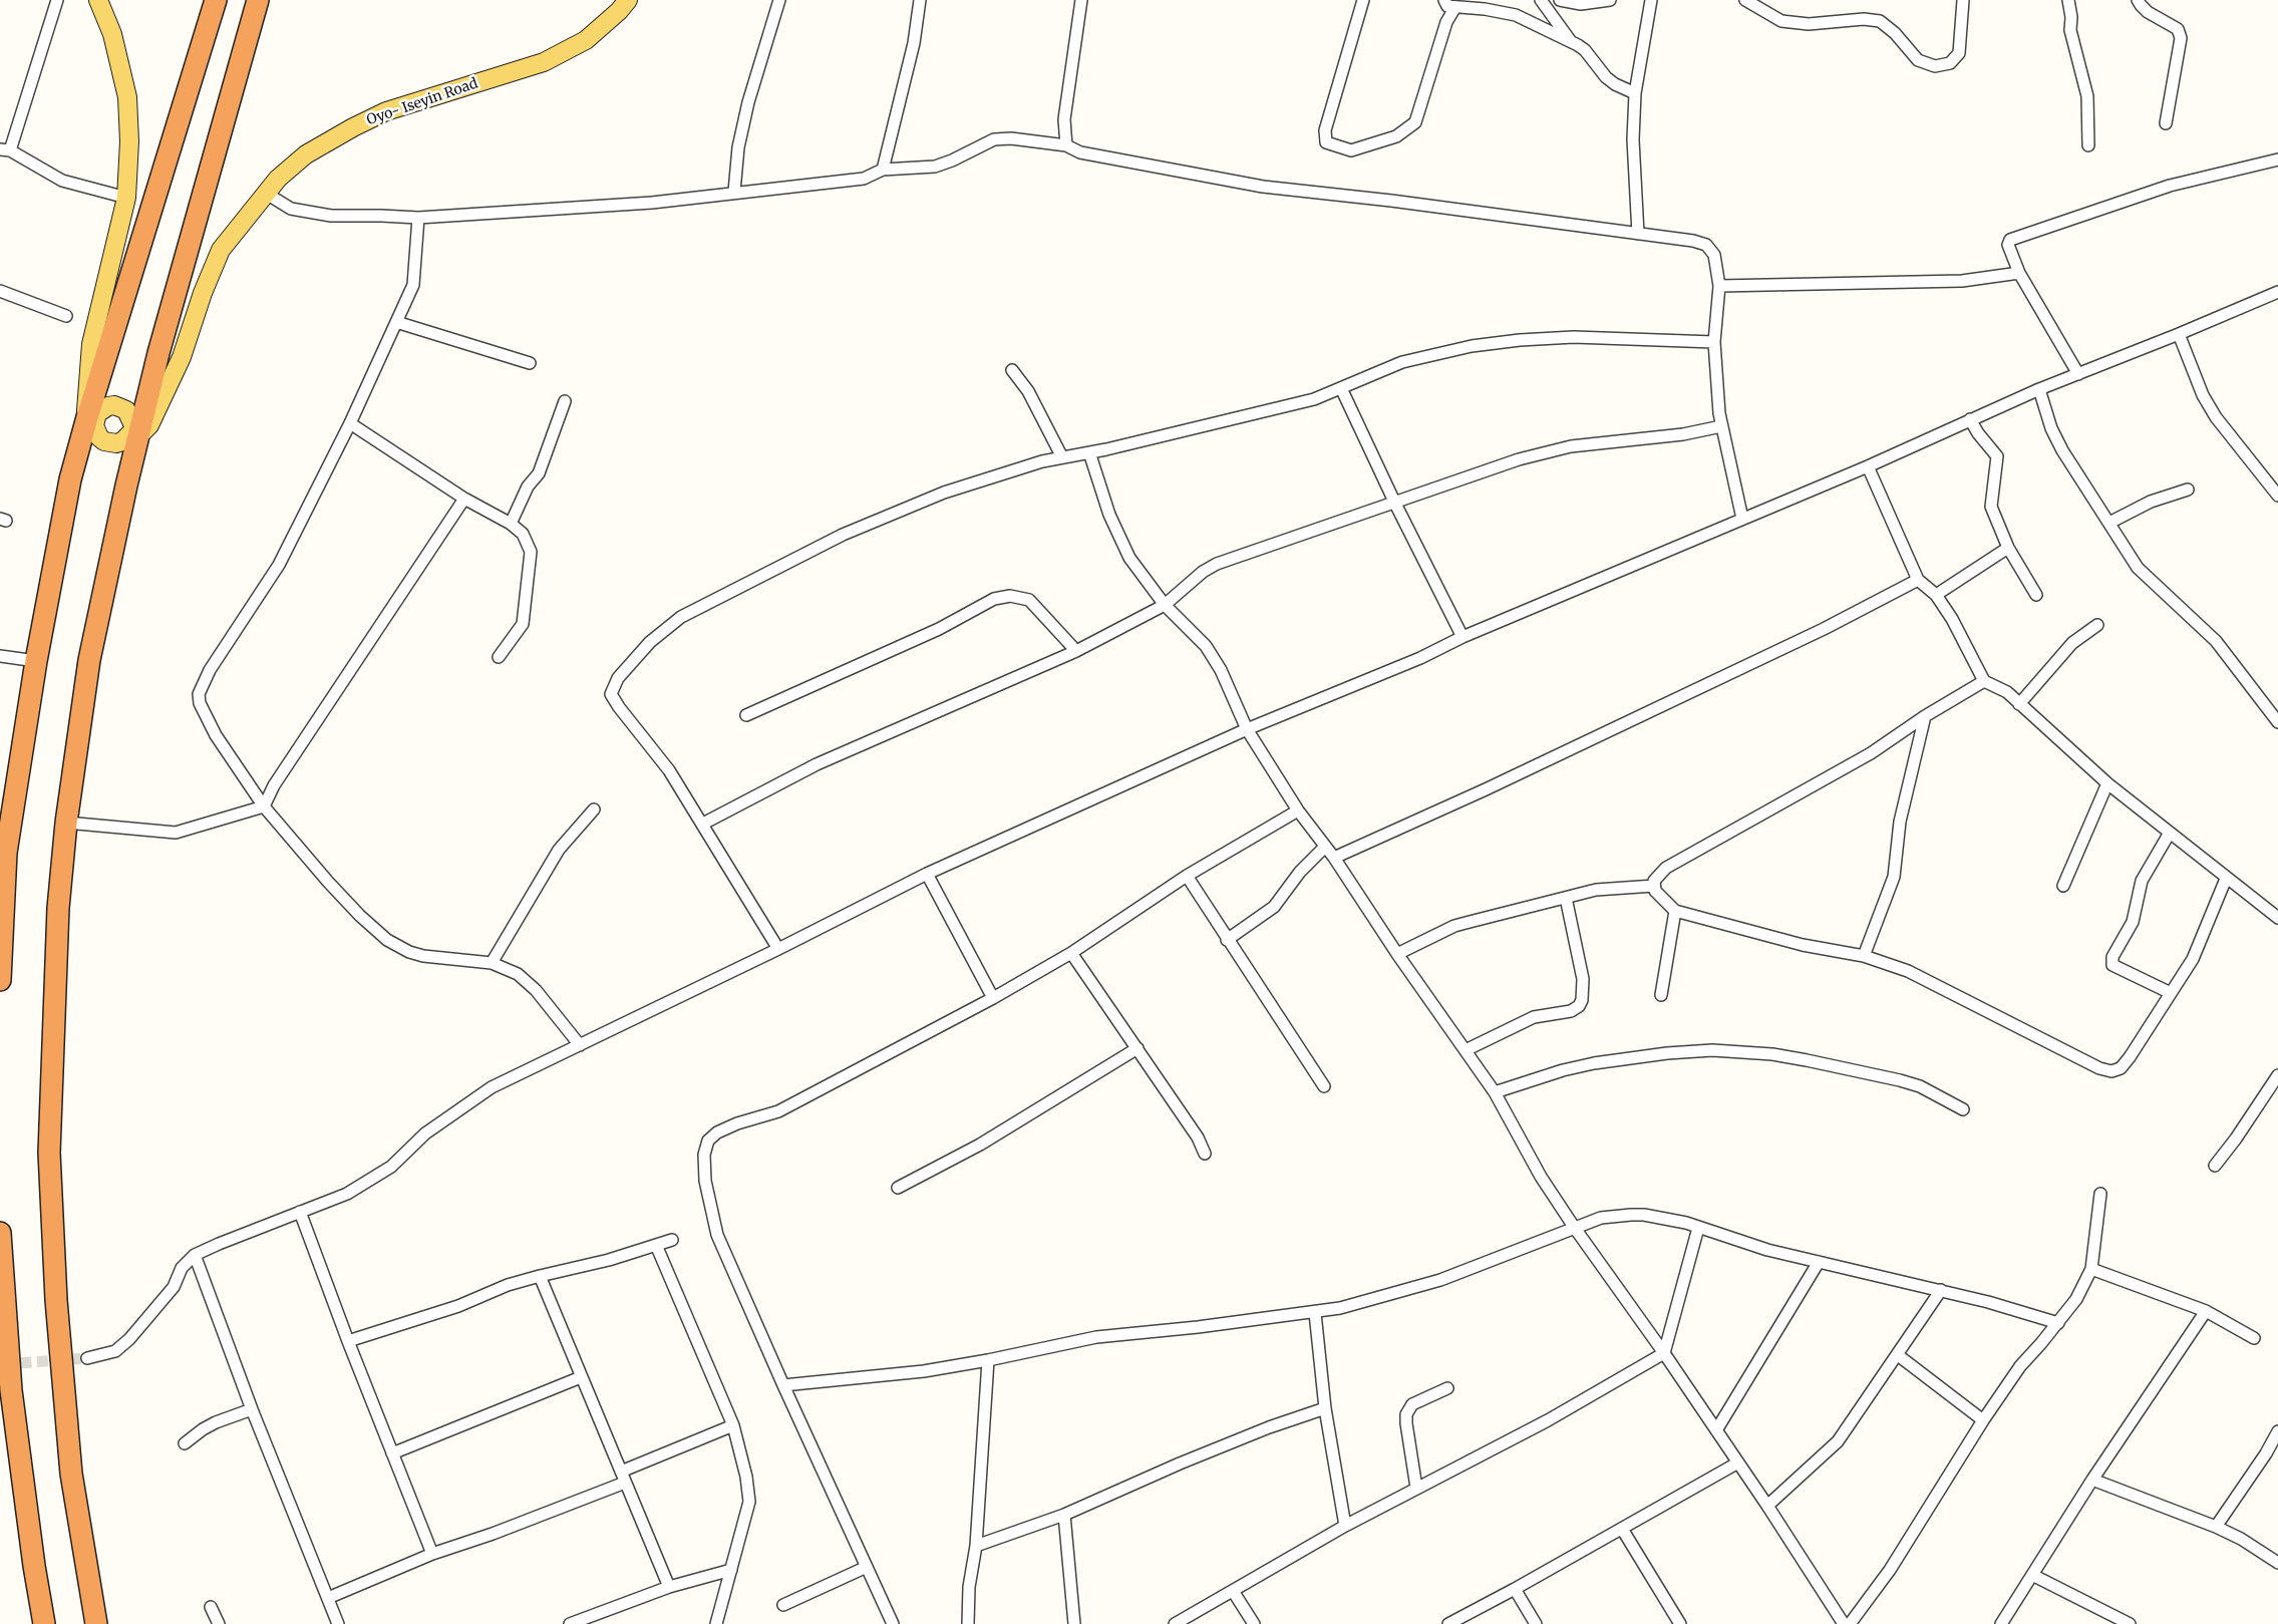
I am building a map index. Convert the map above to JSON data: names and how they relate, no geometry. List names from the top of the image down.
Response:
{
  "streets": {
    "main road": ["Oyo- Iseyin Road"]
  }
}
